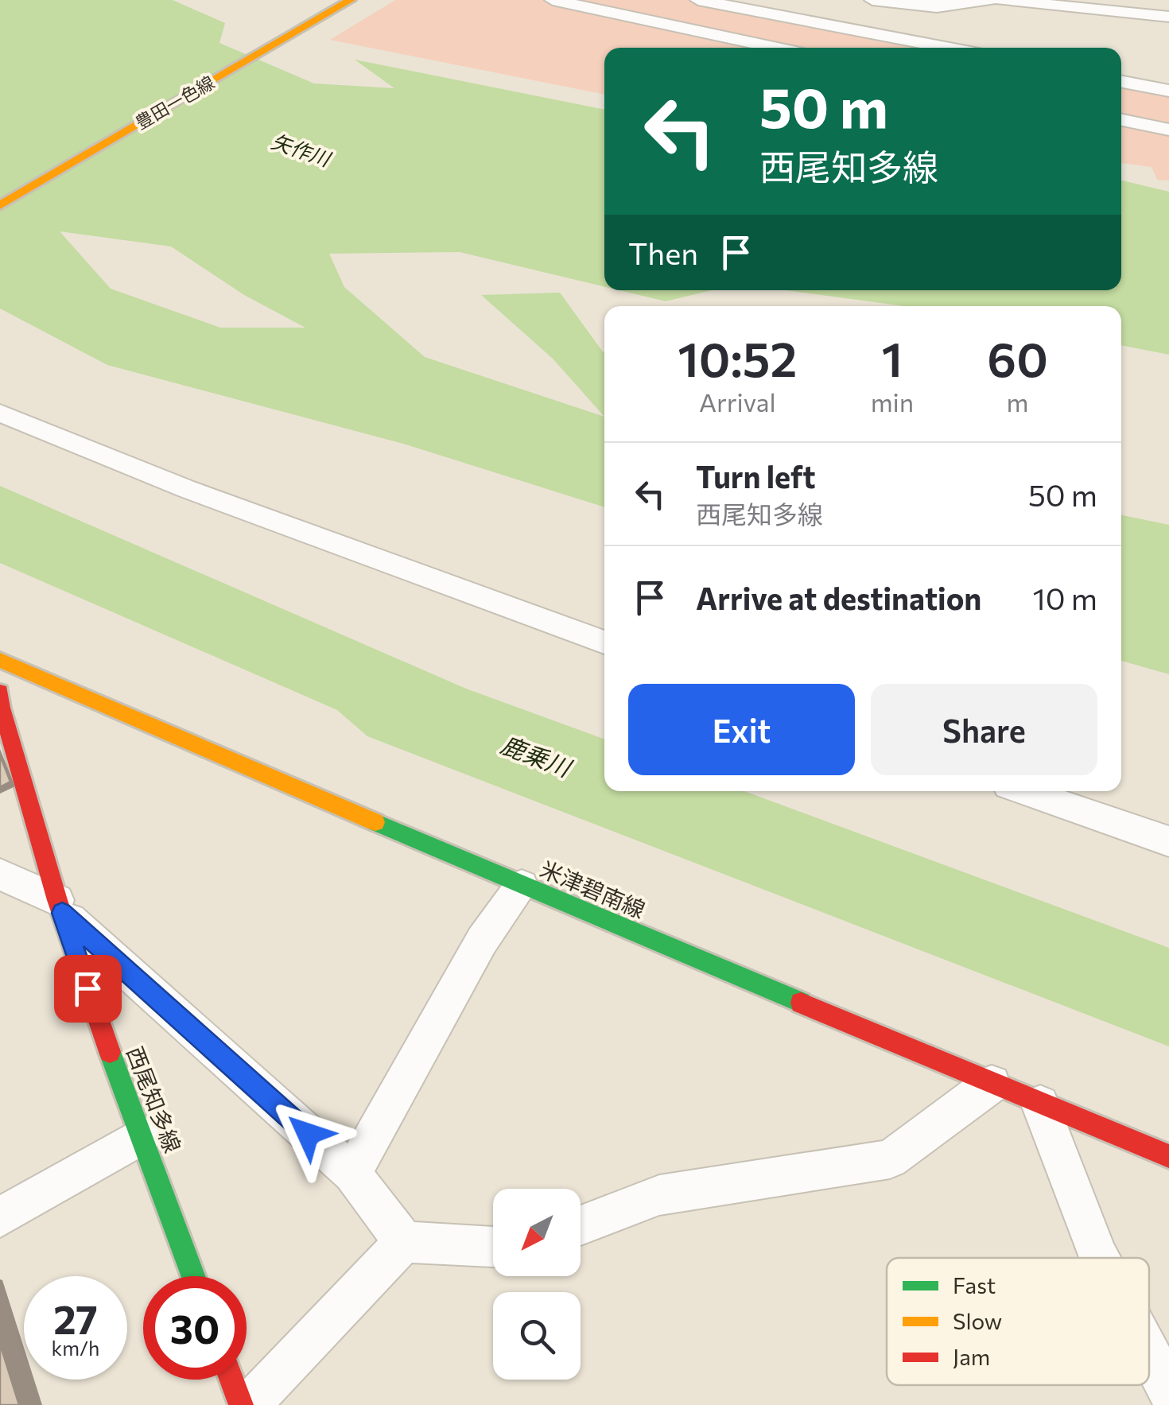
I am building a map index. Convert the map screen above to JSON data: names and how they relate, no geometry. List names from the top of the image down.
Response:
{
  "streets": {
    "main road": ["豊田一色線", "米津碧南線", "西尾知多線"]
  },
  "water": ["矢作川", "鹿乗川"],
  "legend": ["Fast", "Slow", "Jam"],
  "north": "bottom left",
  "page": {
    "turn": ["50 m", "西尾知多線"],
    "then": "Then",
    "eta": [
      "10:52",
      "Arrival",
      "1",
      "min",
      "60",
      "m"
    ],
    "list": [
      {
        "name": "Turn left",
        "note": "西尾知多線",
        "value": "50 m"
      },
      {
        "name": "Arrive at destination",
        "value": "10 m"
      }
    ],
    "buttons": ["Exit", "Share"],
    "speed": "27 km/h",
    "limit": "30"
  }
}
